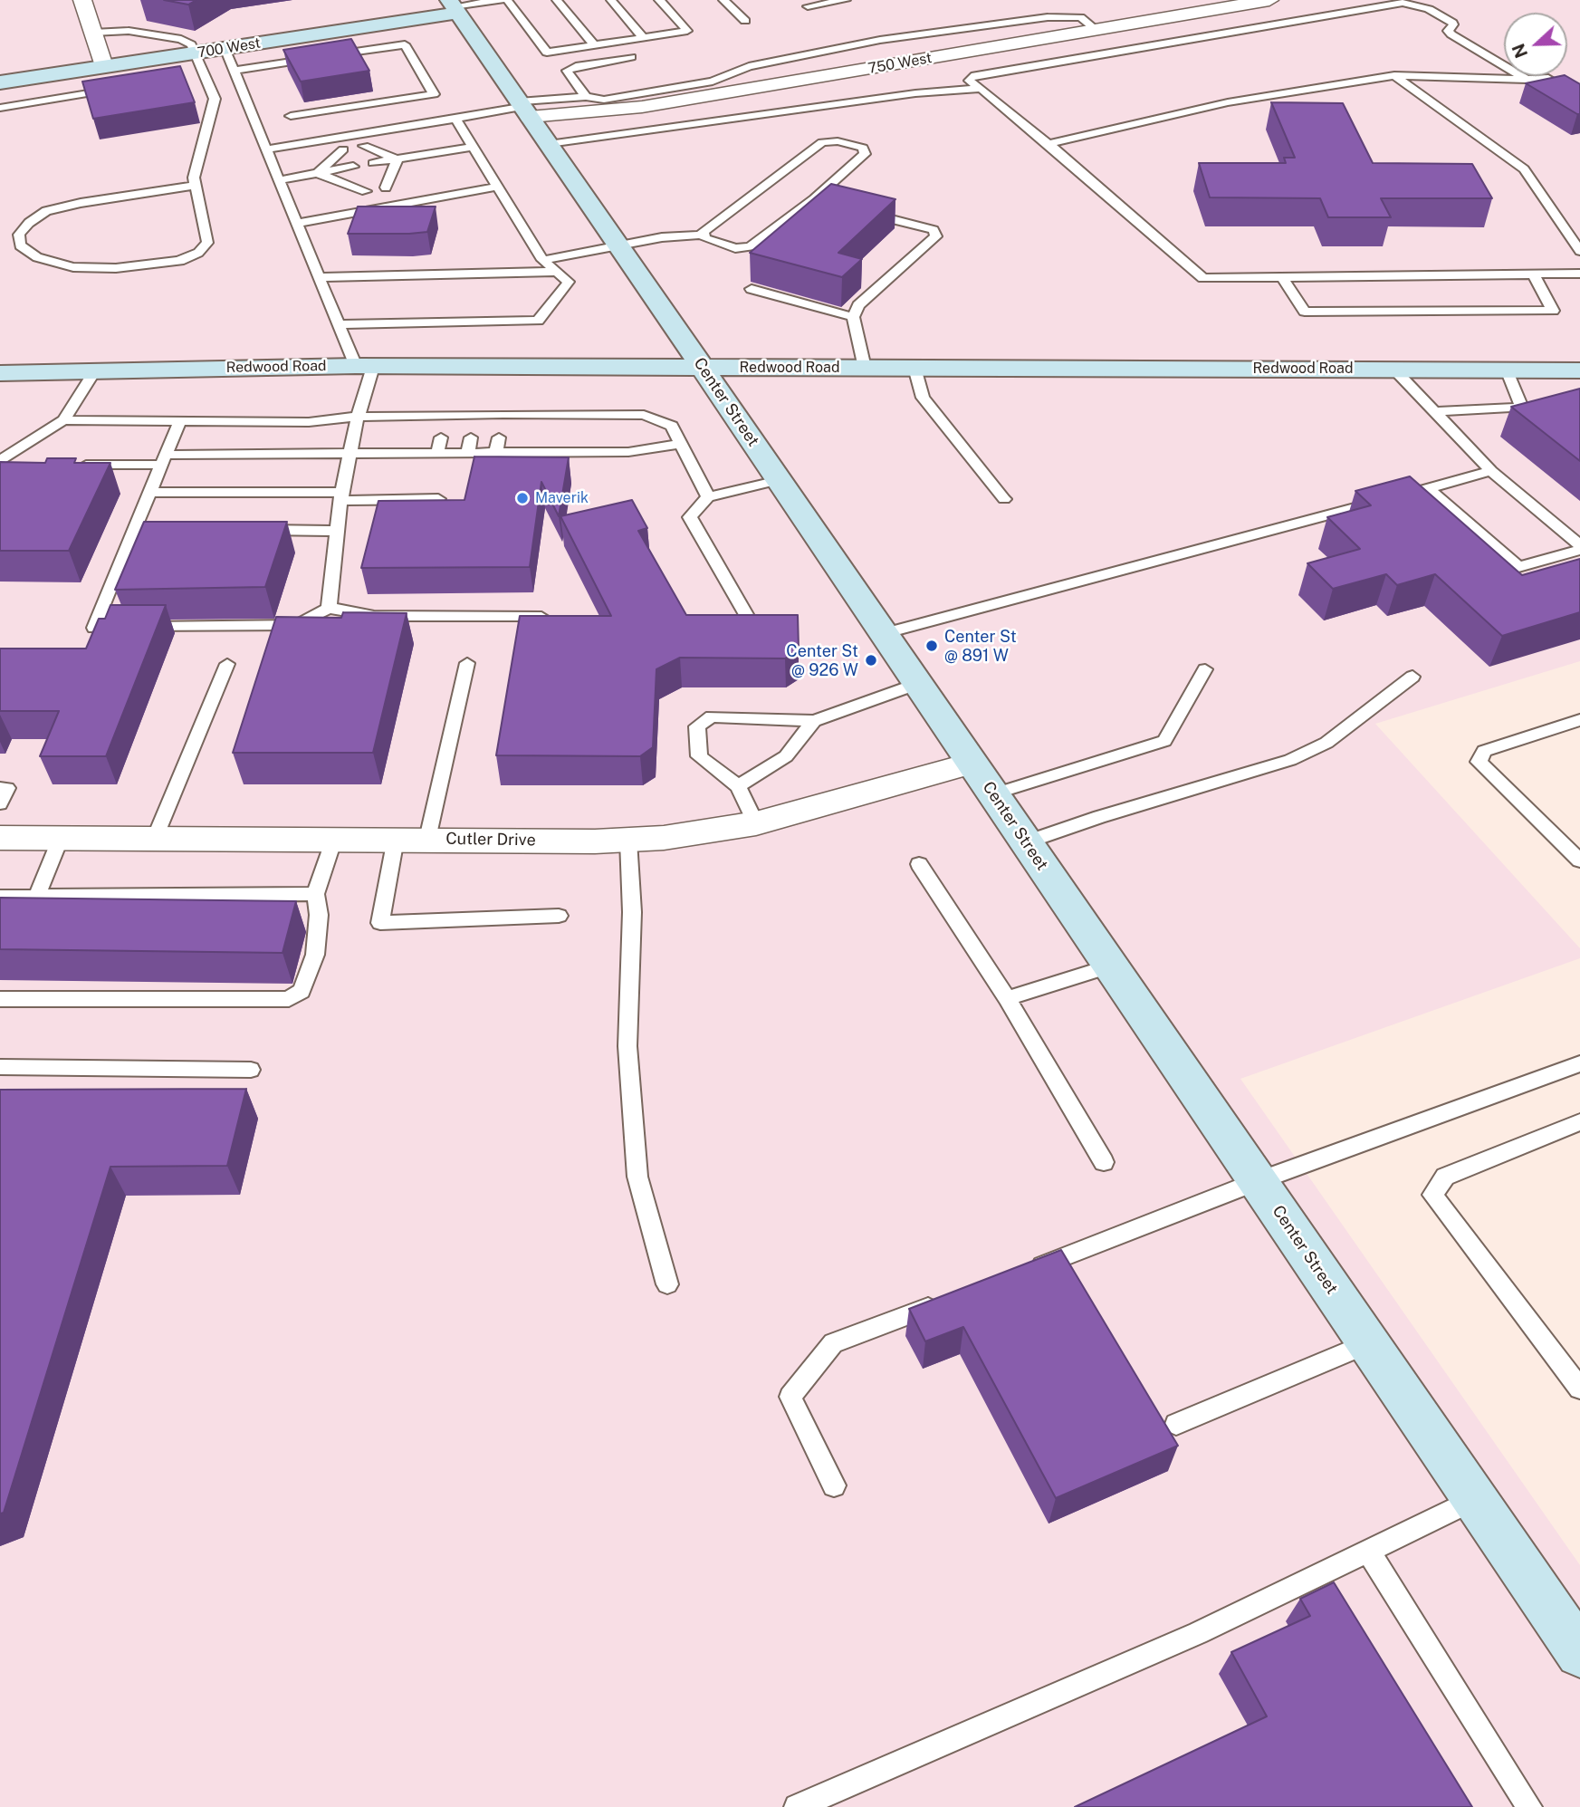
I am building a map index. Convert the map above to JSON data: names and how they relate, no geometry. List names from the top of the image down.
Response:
{
  "streets": {
    "main road": ["700 West", "Redwood Road", "Center Street"],
    "street": ["750 West", "Cutler Drive"]
  },
  "crossings": [
    ["700 West", "Center Street"],
    ["750 West", "Center Street"],
    ["Redwood Road", "Center Street"],
    ["Center Street", "Cutler Drive"]
  ],
  "places": ["Maverik", "Center St @ 891 W", "Center St @ 926 W"],
  "north": "left"
}
